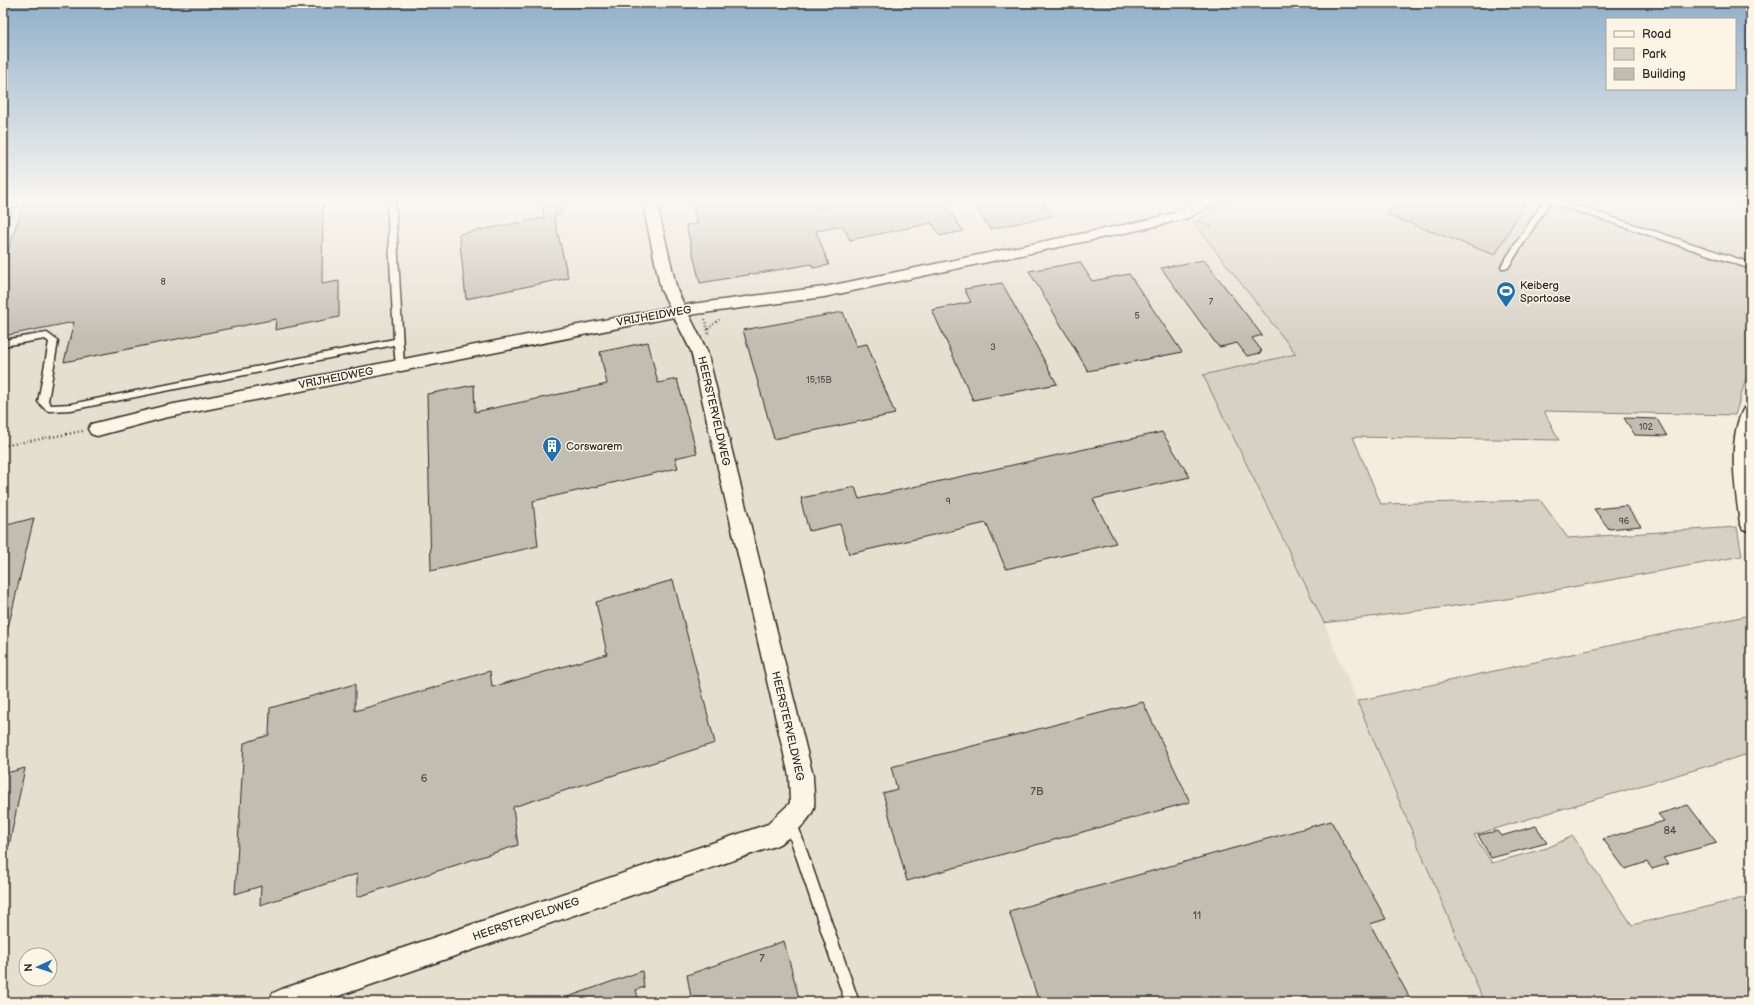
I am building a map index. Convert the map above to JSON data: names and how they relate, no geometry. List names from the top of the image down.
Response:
{
  "streets": {
    "street": ["VRIJHEIDWEG", "HEERSTERVELDWEG"]
  },
  "crossings": [
    ["VRIJHEIDWEG", "HEERSTERVELDWEG"]
  ],
  "places": {
    "sports": ["Keiberg Sportoase"],
    "building": ["Corswarem"]
  },
  "house_numbers": [
    "8",
    "7",
    "5",
    "3",
    "15;15B",
    "102",
    "9",
    "96",
    "6",
    "7B",
    "84",
    "11",
    "7"
  ],
  "legend": ["Road", "Park", "Building"],
  "north": "left"
}
